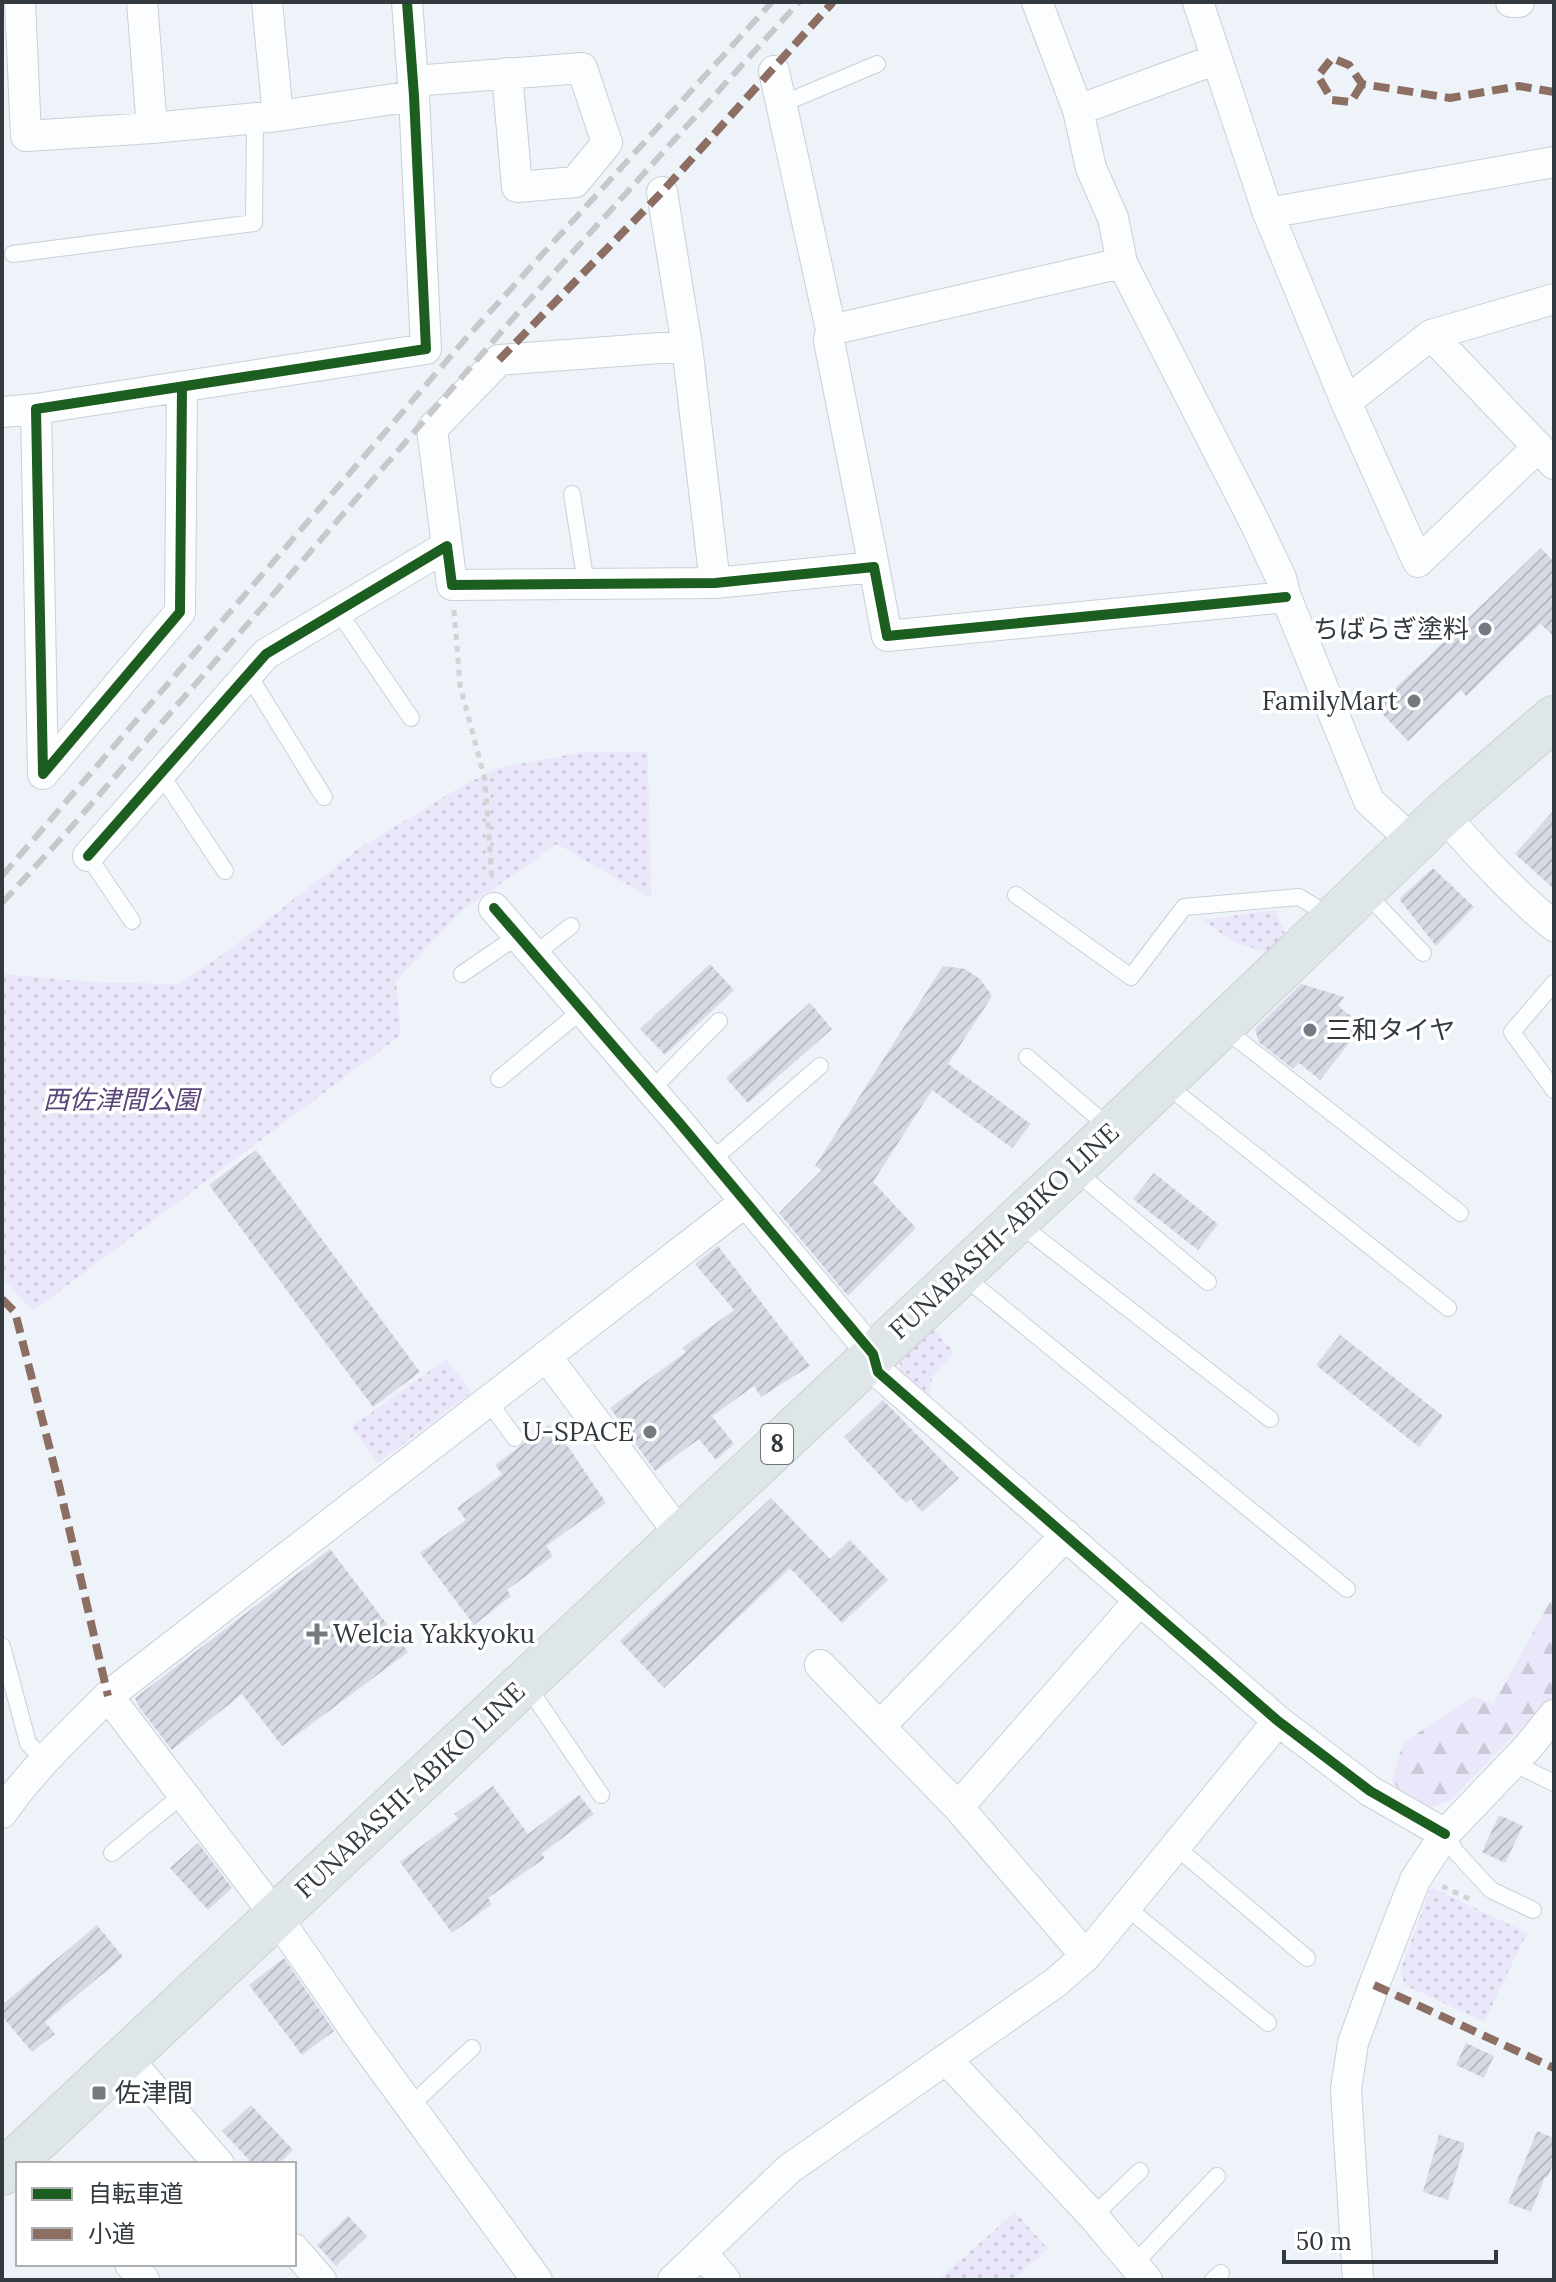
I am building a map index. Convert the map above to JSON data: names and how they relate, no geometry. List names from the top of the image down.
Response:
{
  "streets": {
    "main road": ["FUNABASHI-ABIKO LINE", "8"]
  },
  "parks": ["西佐津間公園"],
  "places": {
    "other": [
      "ちばらぎ塗料",
      "FamilyMart",
      "三和タイヤ",
      "U-SPACE"
    ],
    "health": ["Welcia Yakkyoku"],
    "transit": ["佐津間"]
  },
  "legend": ["自転車道", "小道"],
  "scale_bar": "50 m"
}
